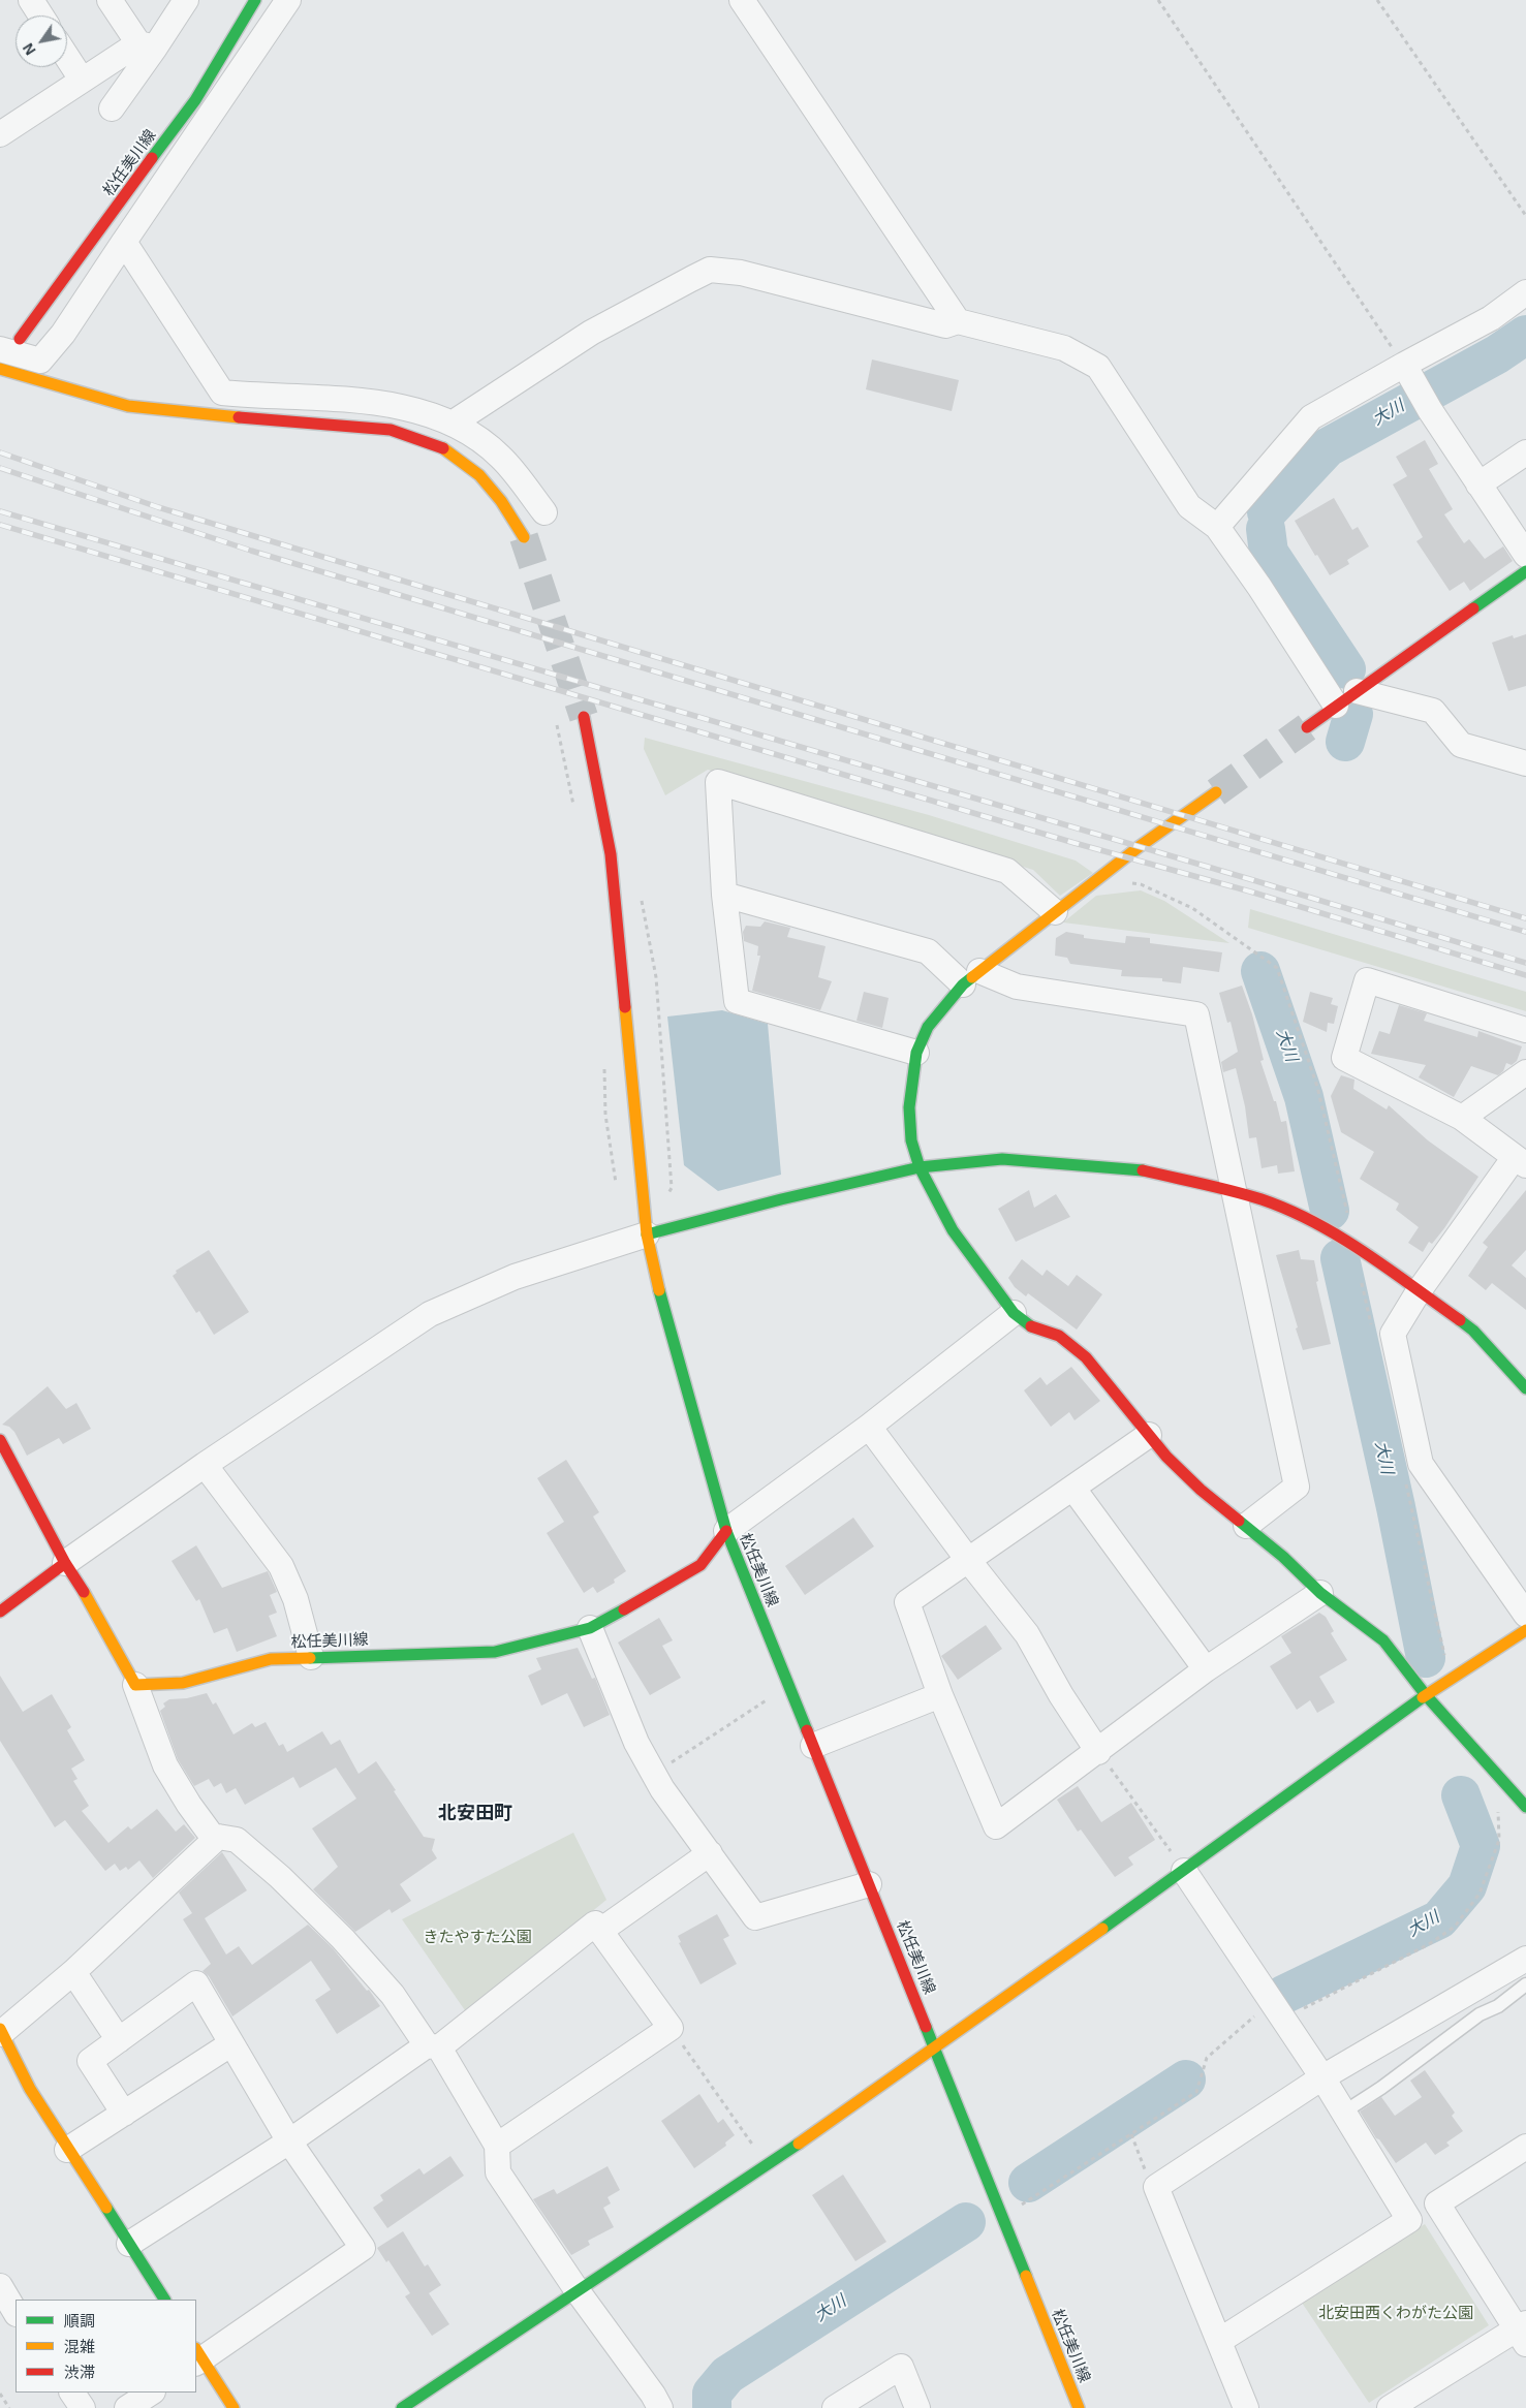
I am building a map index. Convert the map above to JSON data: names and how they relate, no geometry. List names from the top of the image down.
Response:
{
  "streets": {
    "street": ["松任美川線"]
  },
  "districts": ["北安田町"],
  "water": ["大川"],
  "parks": ["きたやすた公園", "北安田西くわがた公園"],
  "legend": ["順調", "混雑", "渋滞"],
  "north": "bottom left"
}
